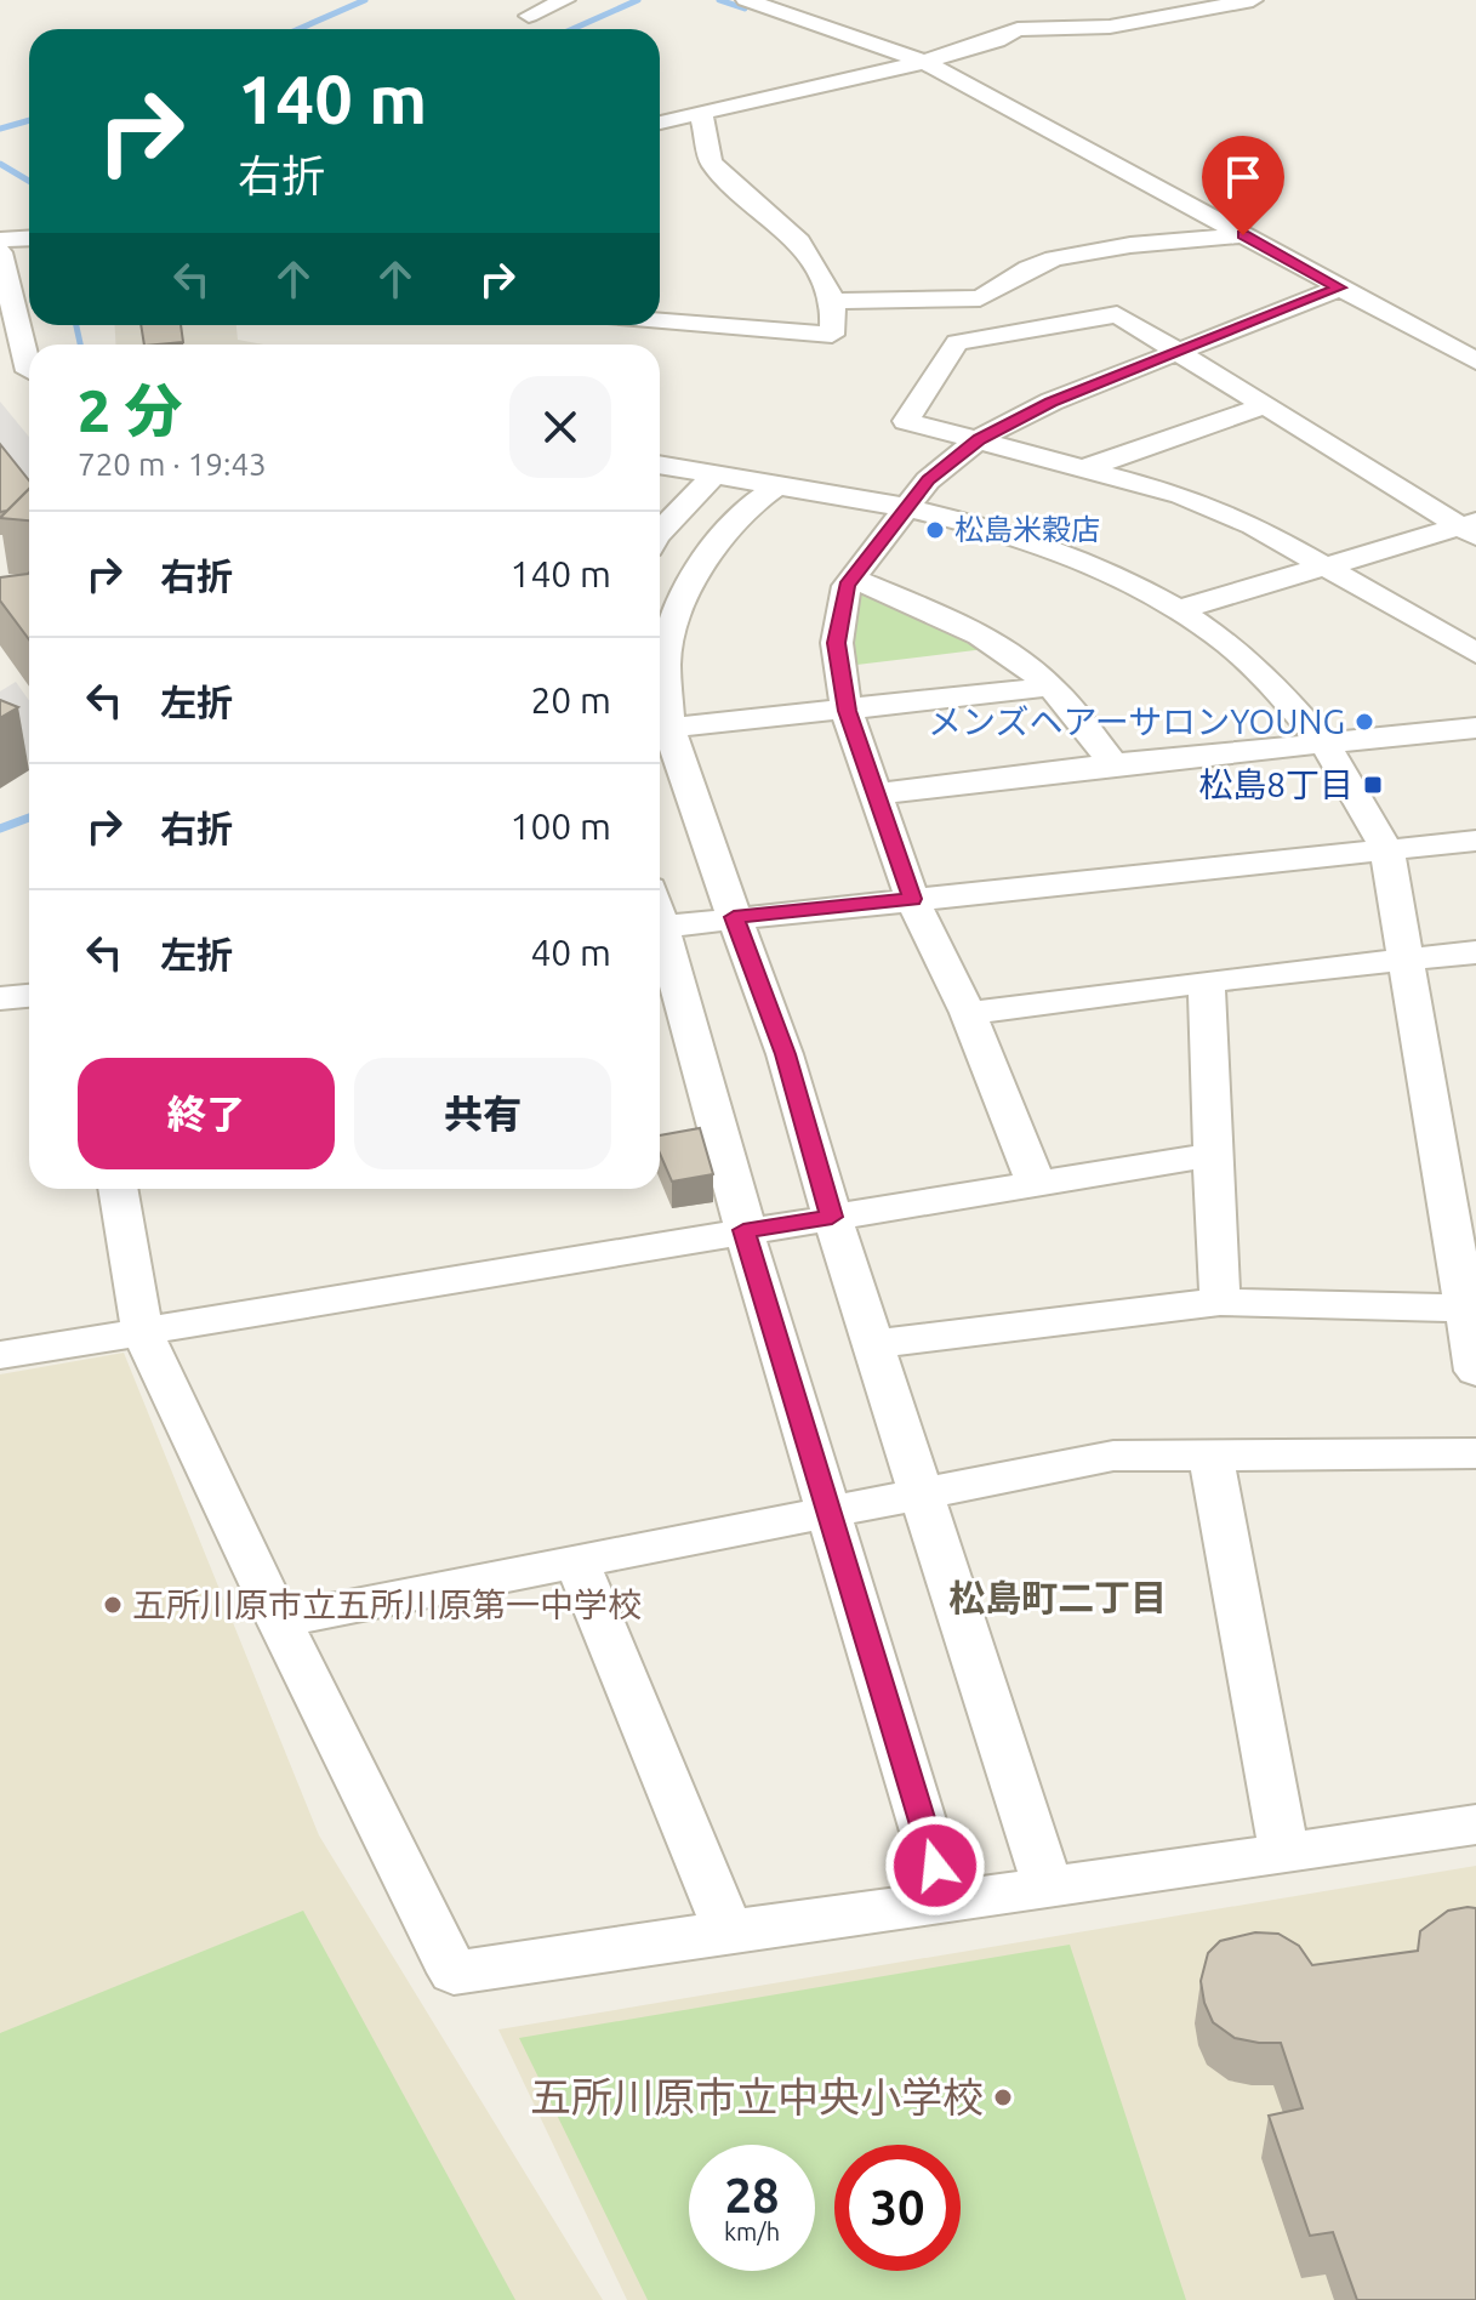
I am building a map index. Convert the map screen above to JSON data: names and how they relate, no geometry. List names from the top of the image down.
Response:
{
  "districts": ["松島町二丁目"],
  "places": {
    "other": [
      "松島米穀店",
      "メンズヘアーサロンYOUNG",
      "五所川原市立五所川原第一中学校",
      "五所川原市立中央小学校"
    ],
    "transit": ["松島8丁目"]
  },
  "page": {
    "turn": ["140 m", "右折"],
    "heading": ["2 分", "720 m · 19:43"],
    "list": [
      {
        "name": "右折",
        "value": "140 m"
      },
      {
        "name": "左折",
        "value": "20 m"
      },
      {
        "name": "右折",
        "value": "100 m"
      },
      {
        "name": "左折",
        "value": "40 m"
      }
    ],
    "buttons": ["終了", "共有"],
    "speed": "28 km/h",
    "limit": "30"
  }
}
